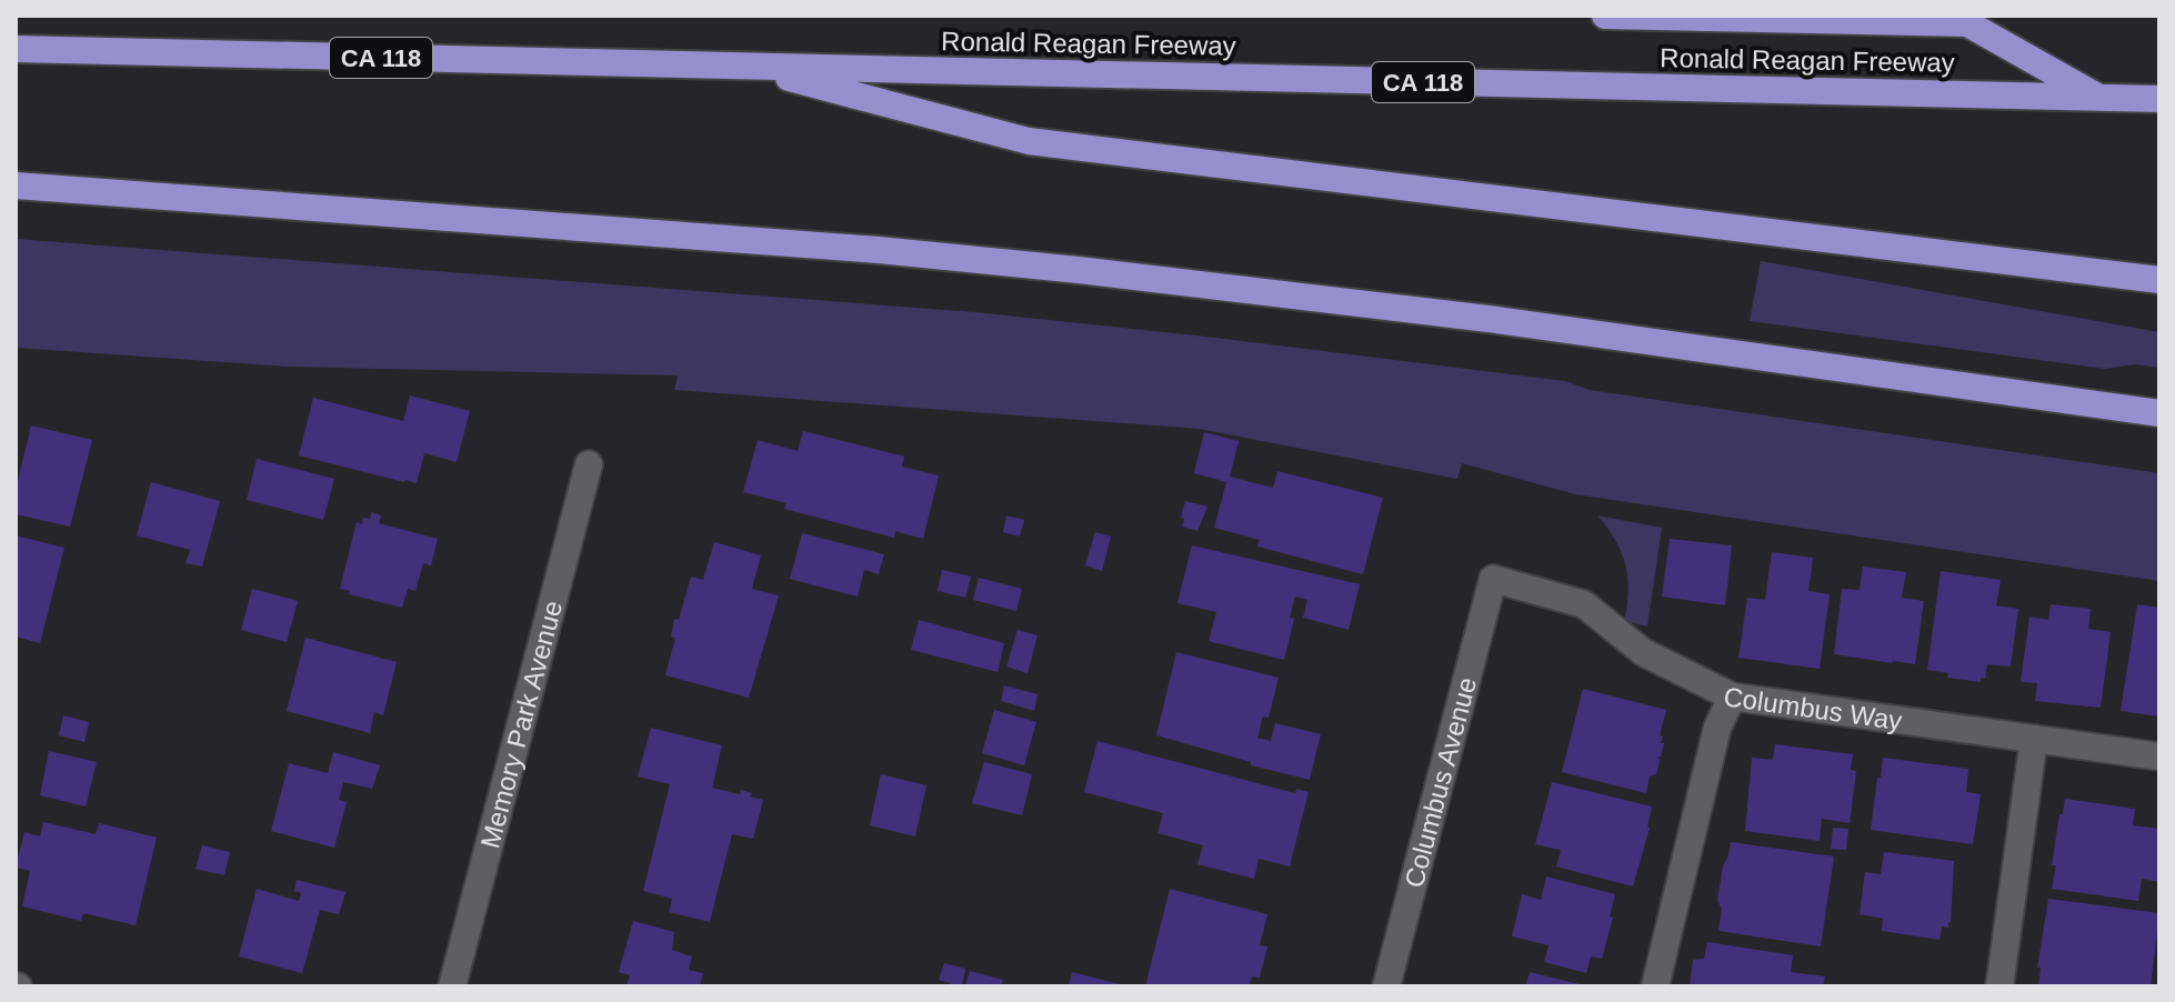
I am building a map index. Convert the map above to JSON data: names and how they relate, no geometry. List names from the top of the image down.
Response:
{
  "streets": {
    "highway": ["Ronald Reagan Freeway", "CA 118"],
    "street": ["Columbus Way", "Memory Park Avenue", "Columbus Avenue"]
  },
  "crossings": [
    ["Ronald Reagan Freeway", "CA 118"],
    ["Columbus Way", "Columbus Avenue"]
  ]
}
